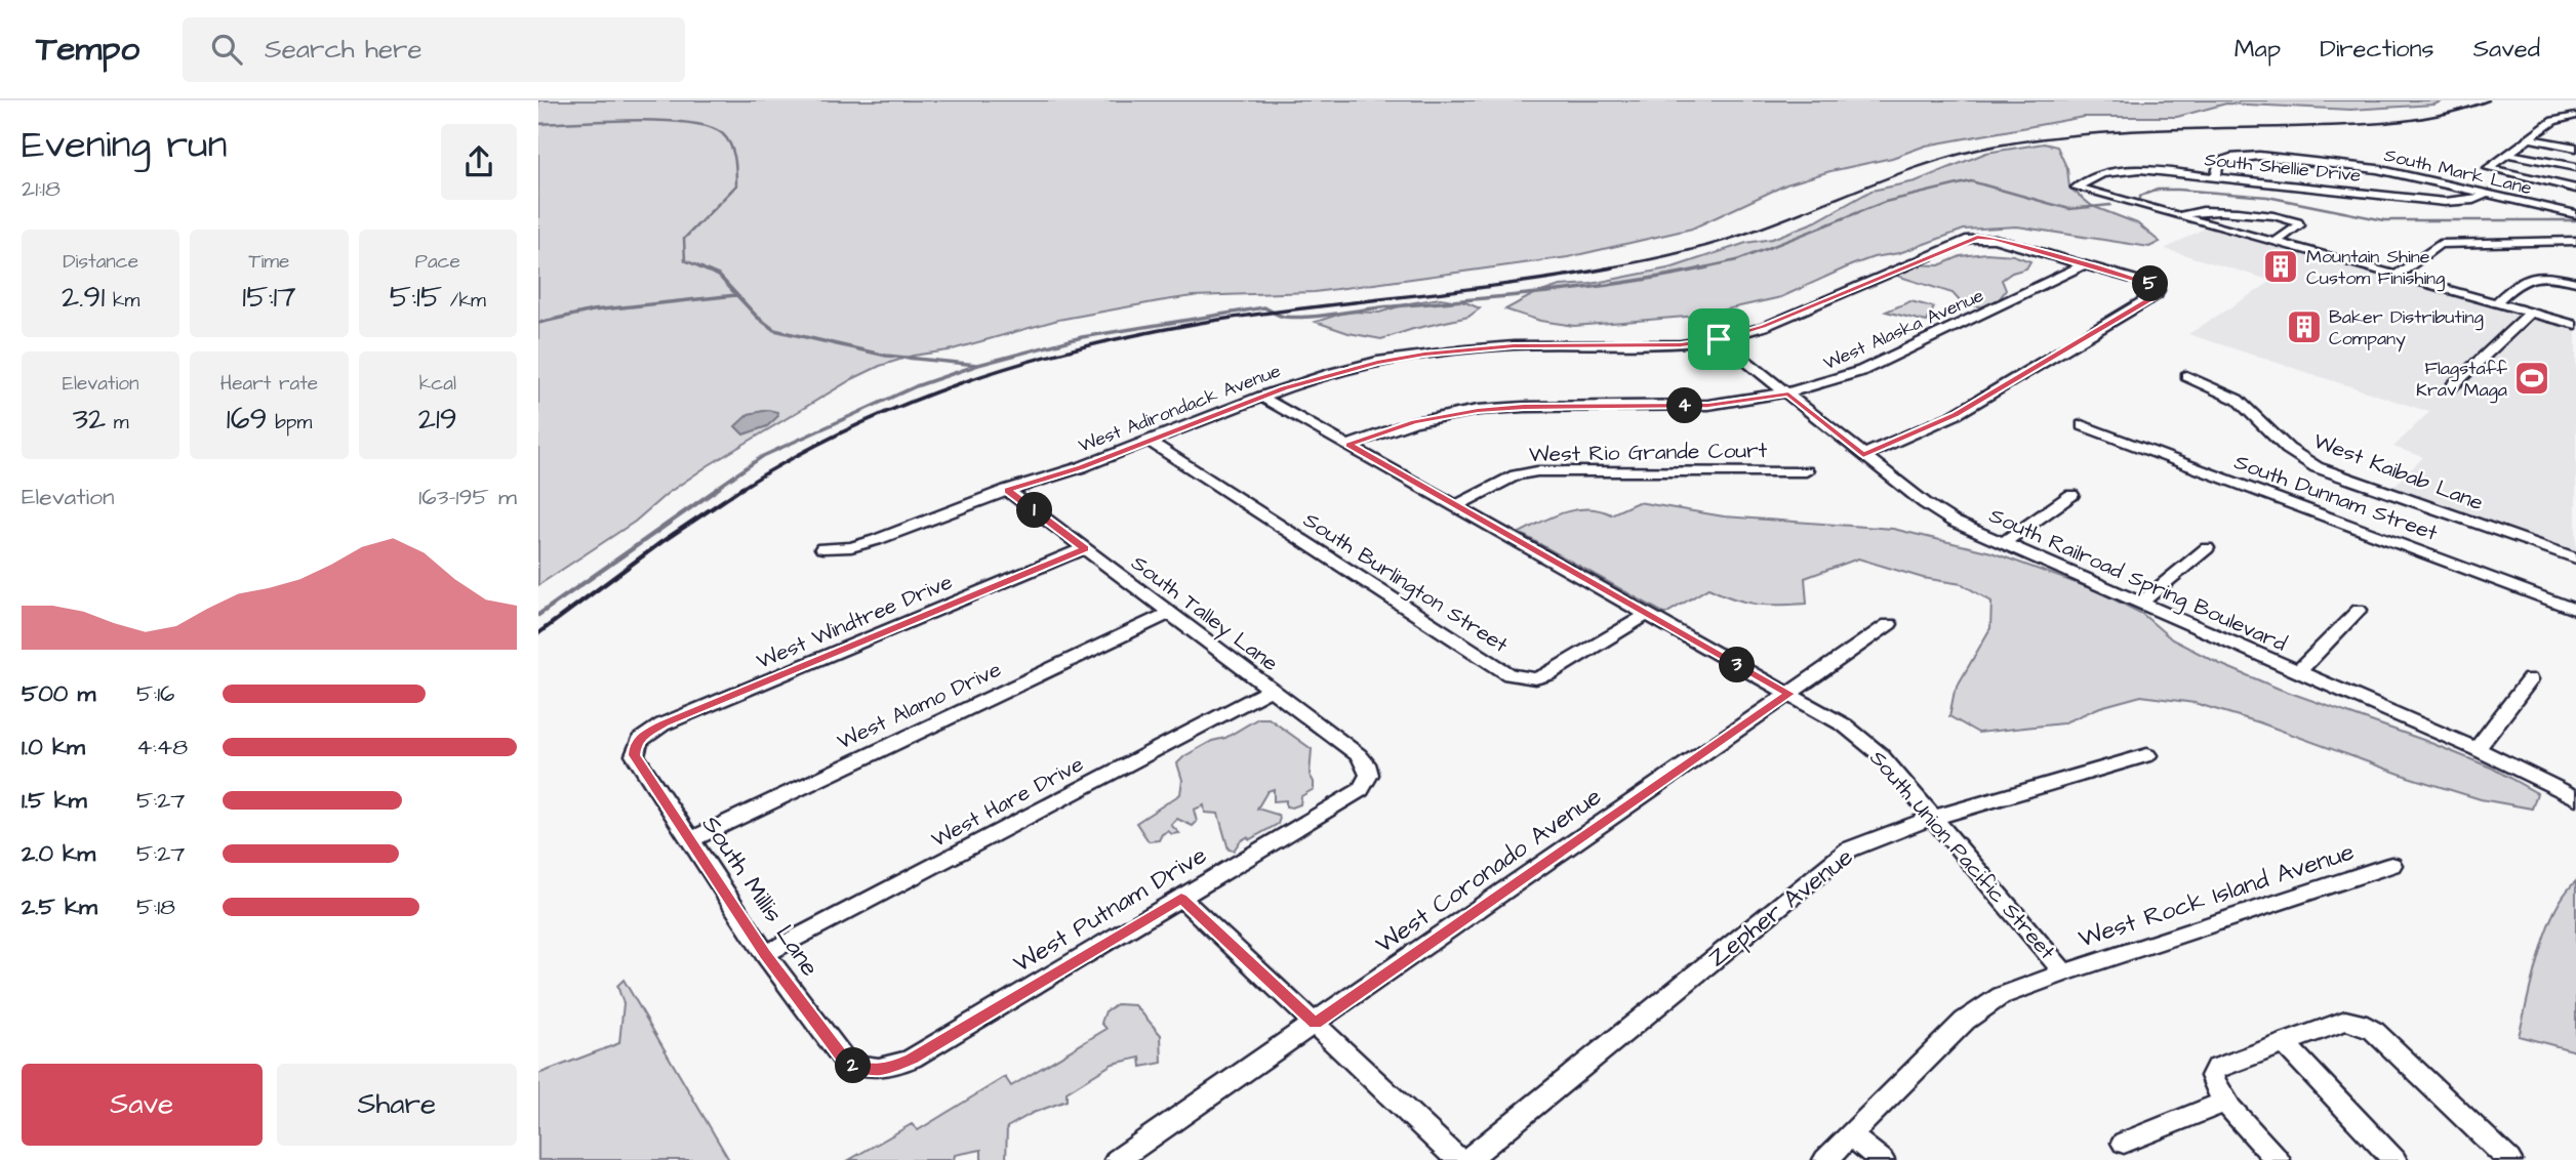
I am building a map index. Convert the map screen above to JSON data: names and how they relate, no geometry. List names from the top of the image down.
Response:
{
  "streets": {
    "street": [
      "South Shellie Drive",
      "South Mark Lane",
      "West Alaska Avenue",
      "West Adirondack Avenue",
      "West Rio Grande Court",
      "West Kaibab Lane",
      "South Dunnam Street",
      "South Railroad Spring Boulevard",
      "South Burlington Street",
      "South Talley Lane",
      "West Windtree Drive",
      "West Alamo Drive",
      "West Hare Drive",
      "South Union Pacific Street",
      "West Coronado Avenue",
      "West Rock Island Avenue",
      "South Millis Lane",
      "Zepher Avenue",
      "West Putnam Drive"
    ]
  },
  "crossings": [
    ["South Shellie Drive", "South Mark Lane"],
    ["West Alaska Avenue", "West Adirondack Avenue"],
    ["West Alaska Avenue", "South Railroad Spring Boulevard"],
    ["West Alaska Avenue", "South Union Pacific Street"],
    ["West Adirondack Avenue", "South Railroad Spring Boulevard"],
    ["West Adirondack Avenue", "South Burlington Street"],
    ["West Adirondack Avenue", "South Talley Lane"],
    ["West Adirondack Avenue", "South Union Pacific Street"],
    ["West Rio Grande Court", "South Union Pacific Street"],
    ["South Burlington Street", "South Union Pacific Street"],
    ["South Talley Lane", "West Windtree Drive"],
    ["South Talley Lane", "West Alamo Drive"],
    ["South Talley Lane", "West Hare Drive"],
    ["South Talley Lane", "West Putnam Drive"],
    ["West Windtree Drive", "South Millis Lane"],
    ["West Alamo Drive", "South Millis Lane"],
    ["West Hare Drive", "South Millis Lane"],
    ["South Union Pacific Street", "West Coronado Avenue"],
    ["South Union Pacific Street", "West Rock Island Avenue"],
    ["South Union Pacific Street", "Zepher Avenue"],
    ["South Millis Lane", "West Putnam Drive"]
  ],
  "places": {
    "building": ["Mountain Shine Custom Finishing", "Baker Distributing Company"],
    "sports": ["Flagstaff Krav Maga"]
  },
  "page": {
    "header": "Tempo",
    "search": "Search here",
    "nav": ["Map", "Directions", "Saved"],
    "heading": ["Evening run", "21:18"],
    "stats": [
      ["Distance", "2.91 km"],
      ["Time", "15:17"],
      ["Pace", "5:15 /km"],
      ["Elevation", "32 m"],
      ["Heart rate", "169 bpm"],
      ["kcal", "219"]
    ],
    "pins": [
      "5",
      "4",
      "1",
      "3",
      "2"
    ],
    "chart": ["Elevation", "163–195 m"],
    "list": [
      {
        "name": "500 m",
        "note": "5:16"
      },
      {
        "name": "1.0 km",
        "note": "4:48"
      },
      {
        "name": "1.5 km",
        "note": "5:27"
      },
      {
        "name": "2.0 km",
        "note": "5:27"
      },
      {
        "name": "2.5 km",
        "note": "5:18"
      }
    ],
    "buttons": ["Save", "Share"]
  }
}
